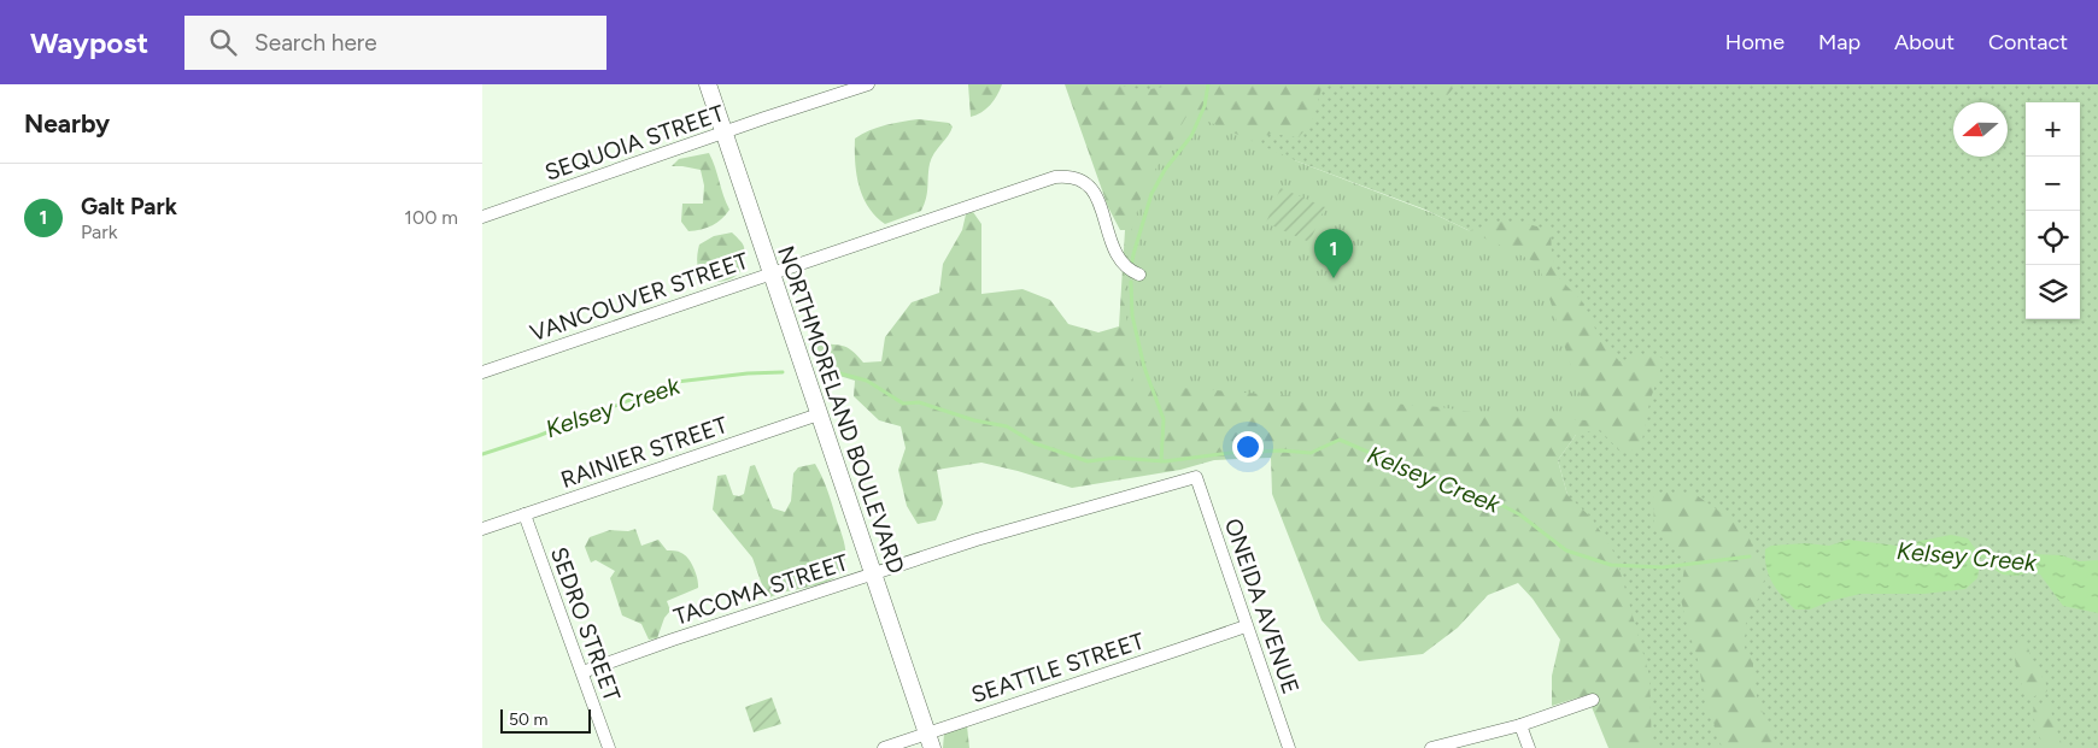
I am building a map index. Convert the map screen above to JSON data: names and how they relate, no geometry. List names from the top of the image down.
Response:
{
  "streets": {
    "street": [
      "SEQUOIA STREET",
      "VANCOUVER STREET",
      "NORTHMORELAND BOULEVARD",
      "RAINIER STREET",
      "TACOMA STREET",
      "ONEIDA AVENUE",
      "SEDRO STREET",
      "SEATTLE STREET"
    ]
  },
  "crossings": [
    ["SEQUOIA STREET", "NORTHMORELAND BOULEVARD"],
    ["VANCOUVER STREET", "NORTHMORELAND BOULEVARD"],
    ["NORTHMORELAND BOULEVARD", "RAINIER STREET"],
    ["NORTHMORELAND BOULEVARD", "TACOMA STREET"],
    ["NORTHMORELAND BOULEVARD", "SEATTLE STREET"],
    ["RAINIER STREET", "SEDRO STREET"],
    ["TACOMA STREET", "ONEIDA AVENUE"],
    ["TACOMA STREET", "SEDRO STREET"],
    ["ONEIDA AVENUE", "SEATTLE STREET"]
  ],
  "water": ["Kelsey Creek"],
  "scale_bar": "50 m",
  "north": "left",
  "page": {
    "header": "Waypost",
    "search": "Search here",
    "nav": [
      "Home",
      "Map",
      "About",
      "Contact"
    ],
    "heading": "Nearby",
    "map_buttons": ["+", "−"],
    "list": [
      {
        "mark": "1",
        "name": "Galt Park",
        "note": "Park",
        "value": "100 m"
      }
    ],
    "pins": "1",
    "scale": "50 m"
  }
}
